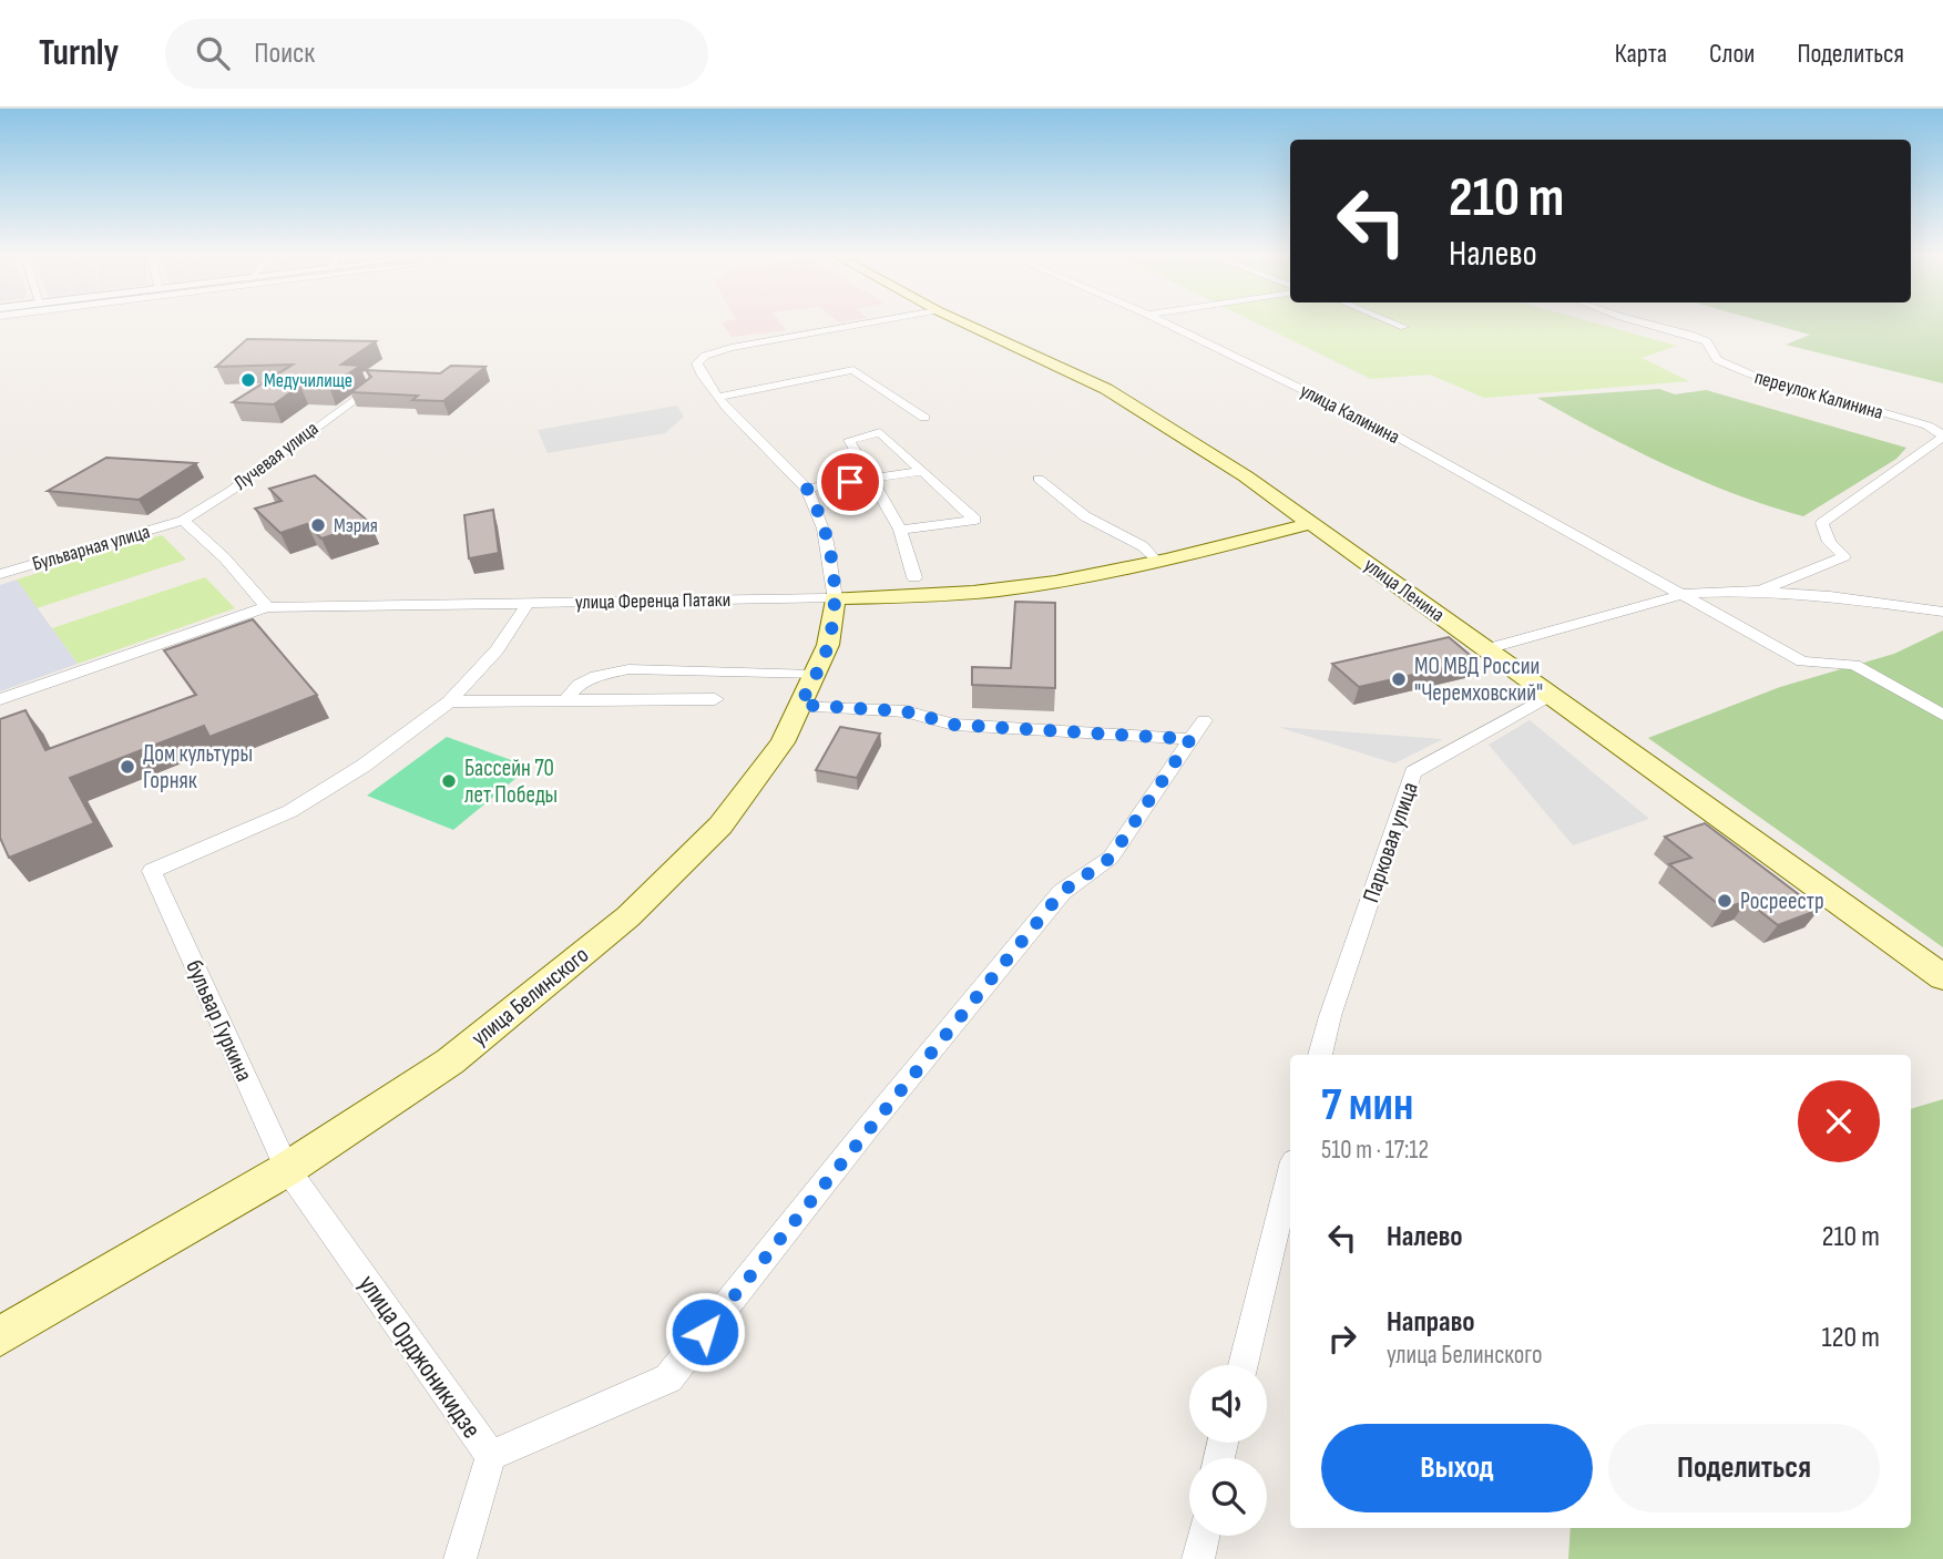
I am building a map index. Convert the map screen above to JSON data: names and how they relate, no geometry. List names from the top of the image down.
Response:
{
  "streets": {
    "main road": ["улица Ленина", "улица Ференца Патаки", "улица Белинского"],
    "street": [
      "переулок Калинина",
      "улица Калинина",
      "Лучевая улица",
      "Бульварная улица",
      "Парковая улица",
      "бульвар Гуркина",
      "улица Орджоникидзе"
    ]
  },
  "crossings": [
    ["Лучевая улица", "Бульварная улица"],
    ["улица Ленина", "улица Ференца Патаки"],
    ["улица Ленина", "Парковая улица"],
    ["улица Ференца Патаки", "улица Белинского"],
    ["улица Белинского", "бульвар Гуркина"],
    ["улица Белинского", "улица Орджоникидзе"],
    ["бульвар Гуркина", "улица Орджоникидзе"]
  ],
  "places": [
    "Медучилище",
    "Мэрия",
    "МО МВД России \"Черемховский\"",
    "Дом культуры Горняк",
    "Бассейн 70 лет Победы",
    "Росреестр"
  ],
  "page": {
    "header": "Turnly",
    "search": "Поиск",
    "nav": ["Карта", "Слои", "Поделиться"],
    "turn": ["210 m", "Налево"],
    "heading": ["7 мин", "510 m · 17:12"],
    "list": [
      {
        "name": "Налево",
        "value": "210 m"
      },
      {
        "name": "Направо",
        "note": "улица Белинского",
        "value": "120 m"
      }
    ],
    "buttons": ["Выход", "Поделиться"]
  }
}
